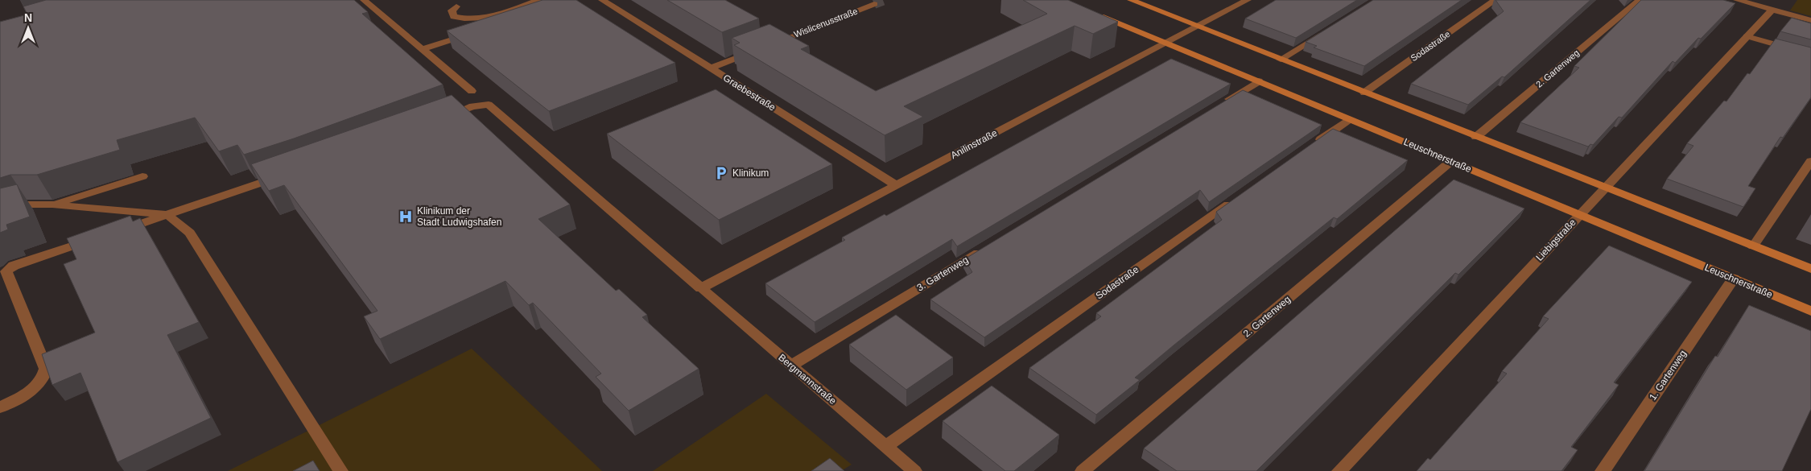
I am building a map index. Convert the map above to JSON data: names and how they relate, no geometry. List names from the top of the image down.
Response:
{
  "streets": {
    "street": [
      "Wislicenusstraße",
      "Sodastraße",
      "2. Gartenweg",
      "Graebestraße",
      "Anilinstraße",
      "Leuschnerstraße",
      "Liebigstraße",
      "3. Gartenweg",
      "1. Gartenweg",
      "Bergmannstraße"
    ]
  },
  "crossings": [
    ["Wislicenusstraße", "Graebestraße"],
    ["Sodastraße", "Bergmannstraße"],
    ["2. Gartenweg", "Leuschnerstraße"],
    ["Graebestraße", "Anilinstraße"],
    ["Anilinstraße", "Leuschnerstraße"],
    ["Anilinstraße", "Bergmannstraße"],
    ["Leuschnerstraße", "Liebigstraße"],
    ["Leuschnerstraße", "1. Gartenweg"],
    ["3. Gartenweg", "Bergmannstraße"]
  ],
  "places": {
    "parking": ["Klinikum"],
    "hospital": ["Klinikum der Stadt Ludwigshafen"]
  },
  "north": "top"
}
